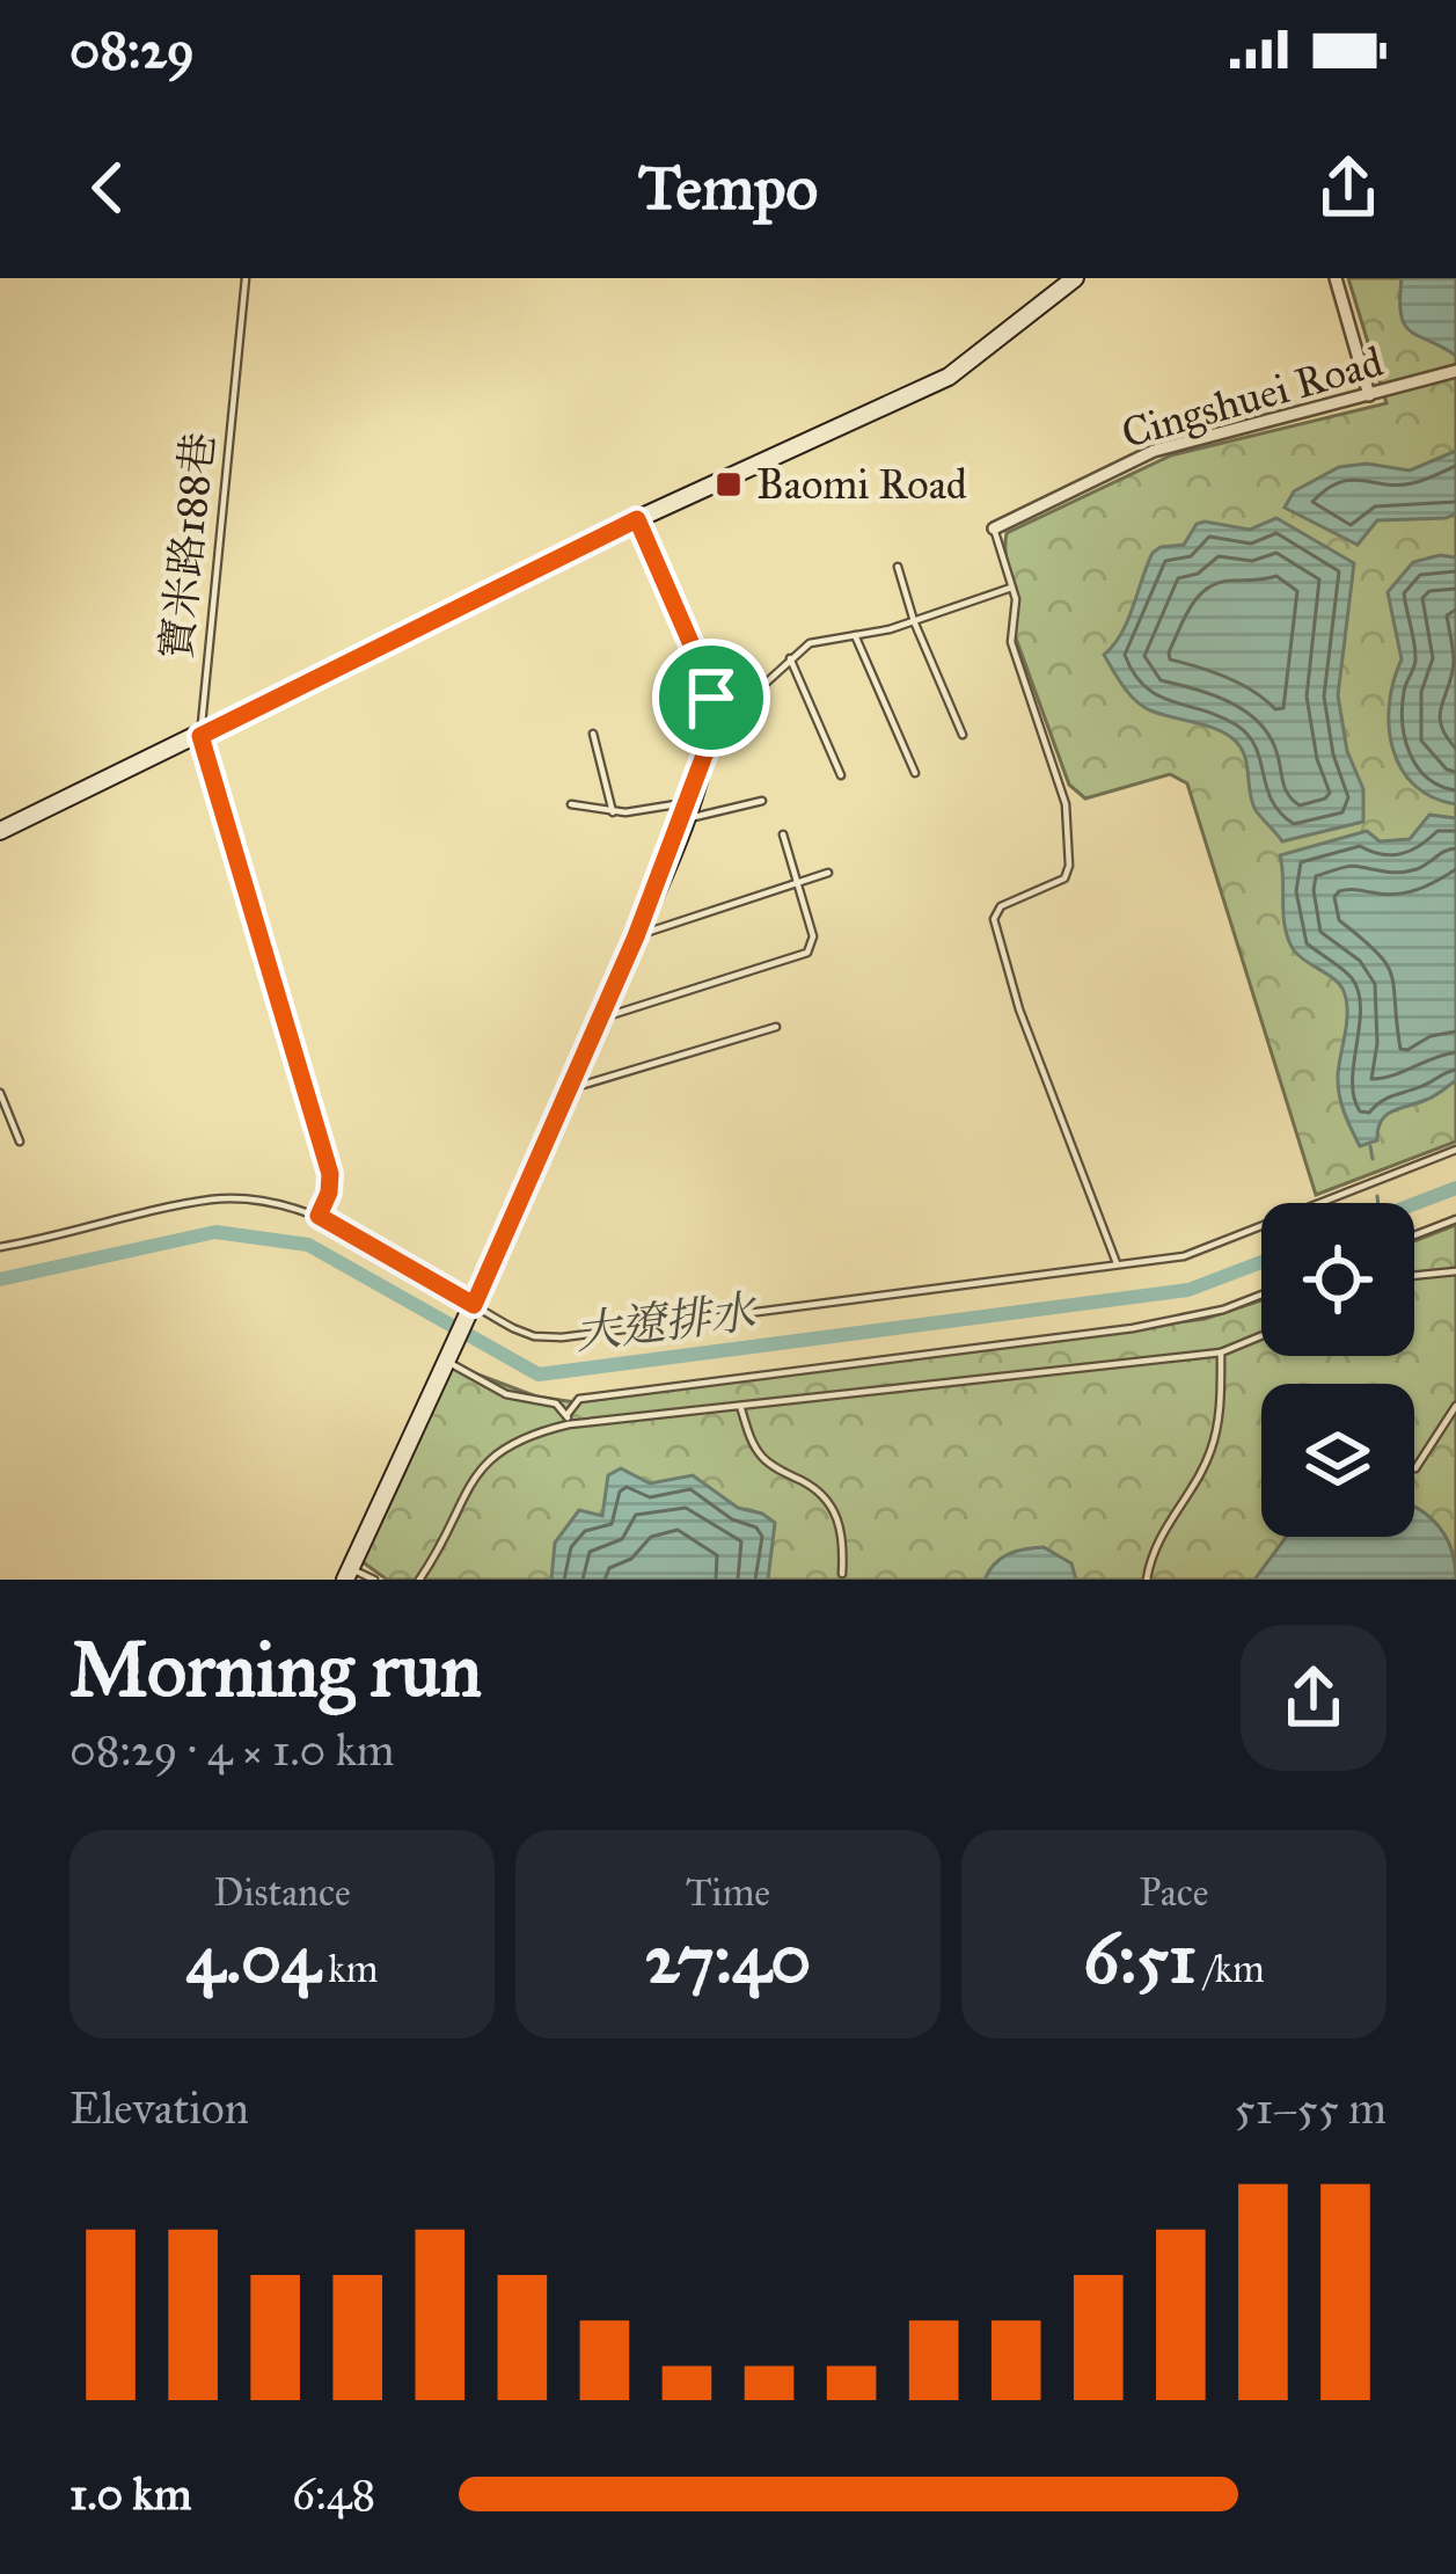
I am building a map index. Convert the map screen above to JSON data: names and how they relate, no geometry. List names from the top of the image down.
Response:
{
  "streets": {
    "street": ["Cingshuei Road"],
    "lane": ["寶米路188巷"]
  },
  "water": ["大遼排水"],
  "places": {
    "transit": ["Baomi Road"]
  },
  "page": {
    "status": "08:29",
    "header": "Tempo",
    "heading": ["Morning run", "08:29 · 4 × 1.0 km"],
    "stats": [
      ["Distance", "4.04 km"],
      ["Time", "27:40"],
      ["Pace", "6:51 /km"]
    ],
    "chart": ["Elevation", "51–55 m"],
    "list": [
      {
        "name": "1.0 km",
        "note": "6:48"
      }
    ]
  }
}
